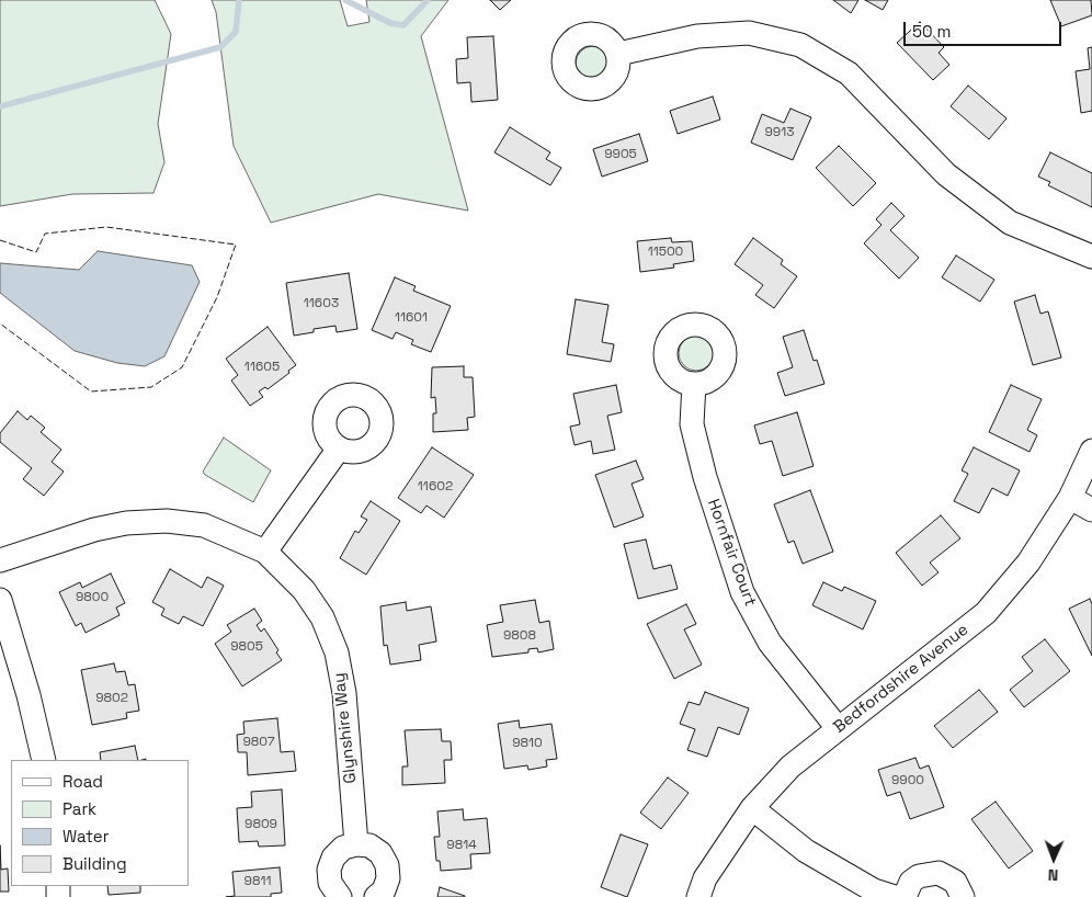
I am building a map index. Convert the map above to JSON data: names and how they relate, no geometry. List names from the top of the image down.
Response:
{
  "streets": {
    "street": ["Hornfair Court", "Bedfordshire Avenue", "Glynshire Way"]
  },
  "crossings": [
    ["Hornfair Court", "Bedfordshire Avenue"]
  ],
  "house_numbers": [
    "9913",
    "9905",
    "11500",
    "11603",
    "11601",
    "11605",
    "11602",
    "9800",
    "9808",
    "9805",
    "9802",
    "9807",
    "9810",
    "9900",
    "9809",
    "9814",
    "9811"
  ],
  "legend": [
    "Road",
    "Park",
    "Water",
    "Building"
  ],
  "scale_bar": "50 m",
  "north": "bottom"
}
